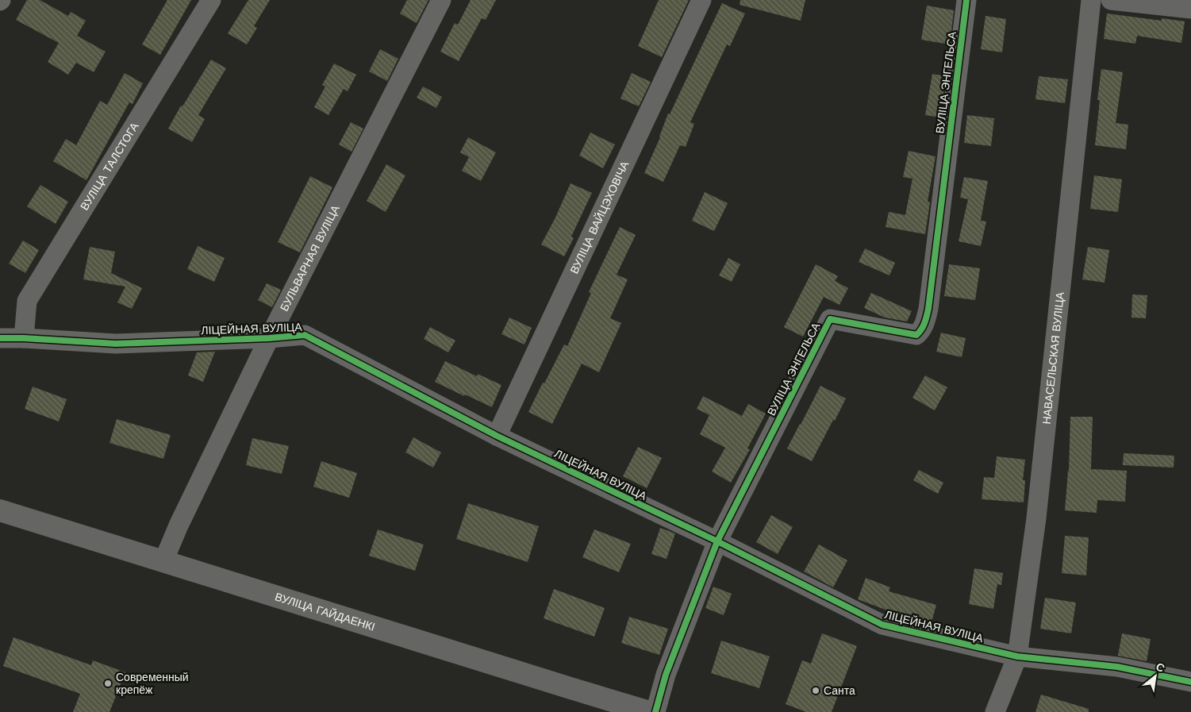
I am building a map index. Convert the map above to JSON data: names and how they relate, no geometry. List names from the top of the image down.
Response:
{
  "streets": {
    "street": [
      "ВУЛІЦА ЭНГЕЛЬСА",
      "ВУЛІЦА ТАЛСТОГА",
      "ВУЛІЦА ВАЙЦЭХОВІЧА",
      "БУЛЬВАРНАЯ ВУЛІЦА",
      "ЛІЦЕЙНАЯ ВУЛІЦА",
      "НАВАСЕЛЬСКАЯ ВУЛІЦА",
      "ВУЛІЦА ГАЙДАЕНКІ"
    ]
  },
  "crossings": [
    ["ВУЛІЦА ЭНГЕЛЬСА", "ЛІЦЕЙНАЯ ВУЛІЦА"],
    ["ВУЛІЦА ТАЛСТОГА", "ЛІЦЕЙНАЯ ВУЛІЦА"],
    ["ВУЛІЦА ВАЙЦЭХОВІЧА", "ЛІЦЕЙНАЯ ВУЛІЦА"],
    ["БУЛЬВАРНАЯ ВУЛІЦА", "ЛІЦЕЙНАЯ ВУЛІЦА"],
    ["БУЛЬВАРНАЯ ВУЛІЦА", "ВУЛІЦА ГАЙДАЕНКІ"],
    ["ЛІЦЕЙНАЯ ВУЛІЦА", "НАВАСЕЛЬСКАЯ ВУЛІЦА"]
  ],
  "places": ["Современный крепёж", "Санта"],
  "north": "top right"
}
